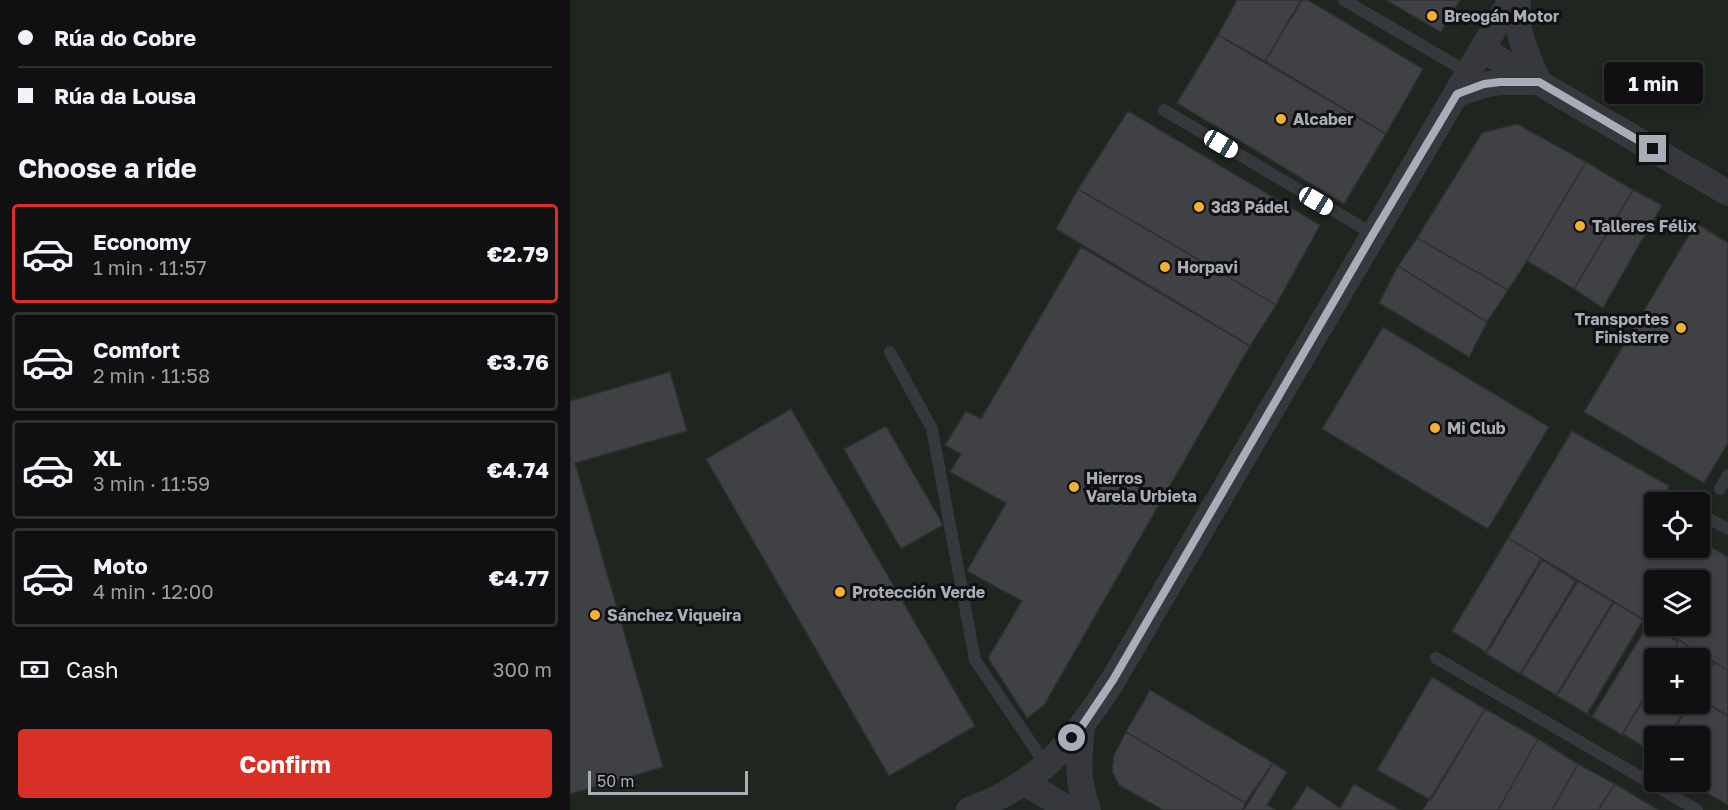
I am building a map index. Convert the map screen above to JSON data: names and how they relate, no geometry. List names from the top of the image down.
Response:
{
  "places": [
    "Breogán Motor",
    "Alcaber",
    "3d3 Pádel",
    "Talleres Félix",
    "Horpavi",
    "Transportes Finisterre",
    "Mi Club",
    "Hierros Varela Urbieta",
    "Protección Verde",
    "Sánchez Viqueira"
  ],
  "scale_bar": "50 m",
  "page": {
    "banner": ["Rúa do Cobre", "Rúa da Lousa"],
    "bubble": "1 min",
    "heading": "Choose a ride",
    "list": [
      {
        "name": "Economy",
        "note": "1 min · 11:57",
        "value": "€2.79"
      },
      {
        "name": "Comfort",
        "note": "2 min · 11:58",
        "value": "€3.76"
      },
      {
        "name": "XL",
        "note": "3 min · 11:59",
        "value": "€4.74"
      },
      {
        "name": "Moto",
        "note": "4 min · 12:00",
        "value": "€4.77"
      }
    ],
    "map_buttons": ["+", "−"],
    "pay": ["Cash", "300 m"],
    "buttons": "Confirm",
    "scale": "50 m"
  }
}
